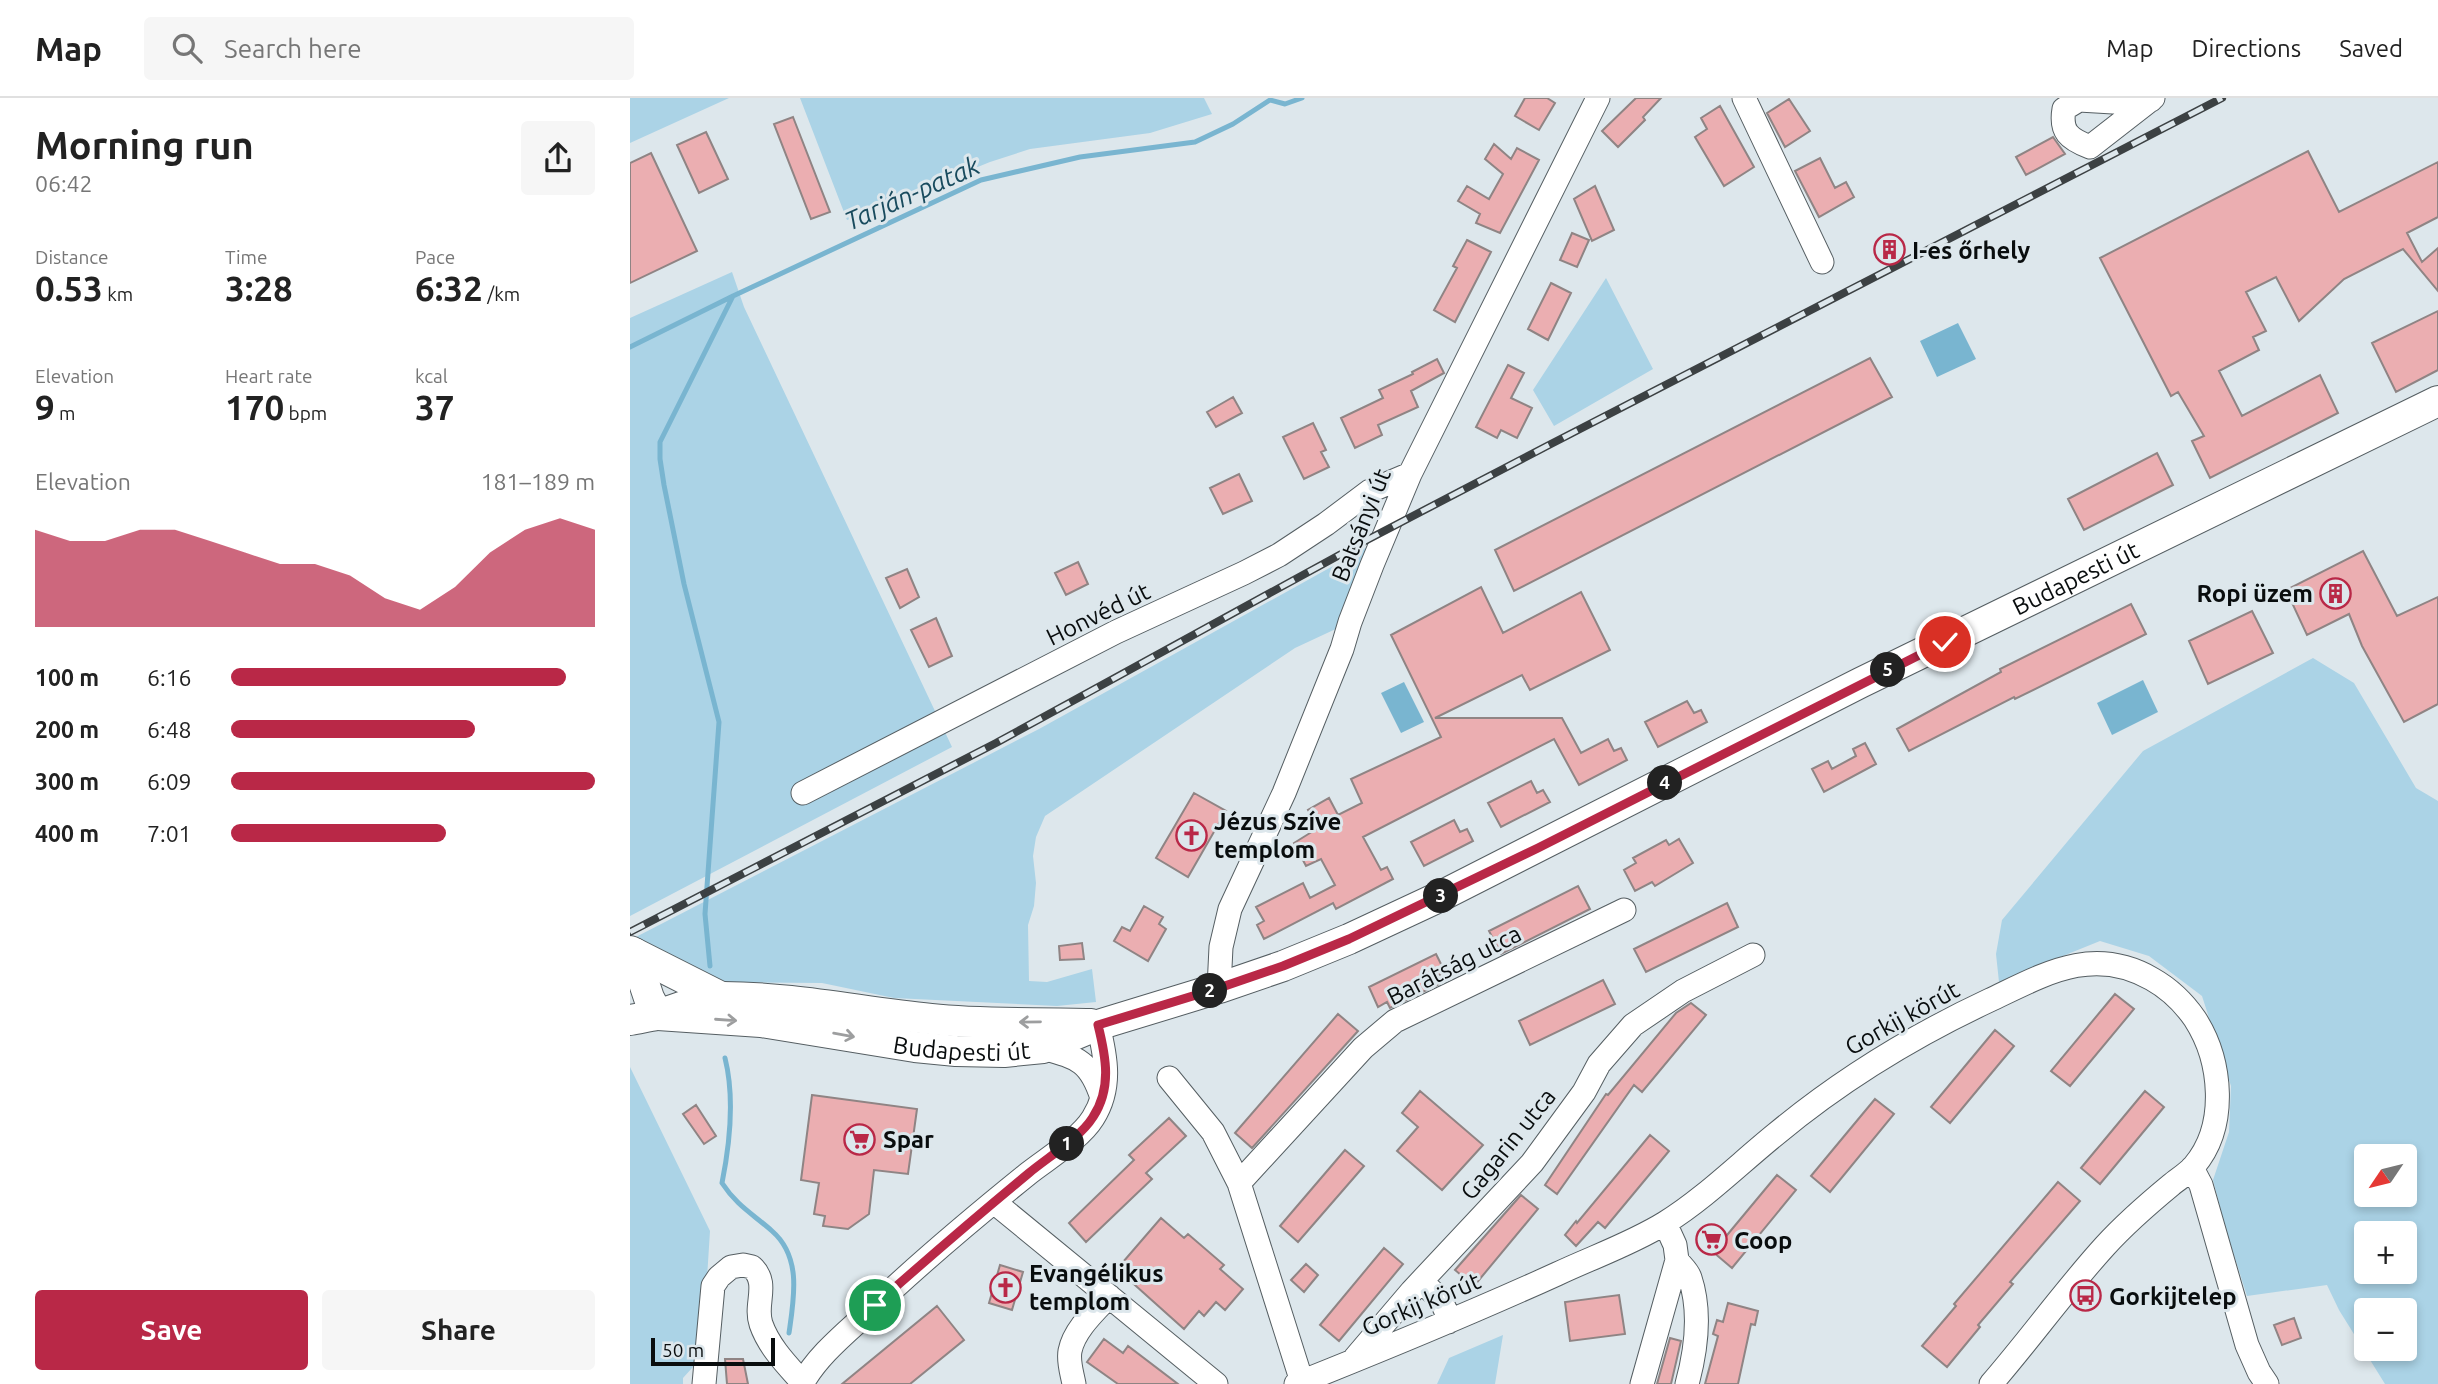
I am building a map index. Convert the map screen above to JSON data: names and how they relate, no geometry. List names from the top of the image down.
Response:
{
  "streets": {
    "main road": ["Budapesti út"],
    "street": [
      "Batsányi út",
      "Honvéd út",
      "Barátság utca",
      "Gorkij körút",
      "Gagarin utca"
    ]
  },
  "crossings": [
    ["Batsányi út", "Budapesti út"],
    ["Batsányi út", "Honvéd út"],
    ["Barátság utca", "Gorkij körút"],
    ["Gorkij körút", "Gagarin utca"]
  ],
  "water": ["Tarján-patak"],
  "places": {
    "building": ["I-es őrhely", "Ropi üzem"],
    "church": ["Jézus Szíve templom", "Evangélikus templom"],
    "supermarket": ["Spar", "Coop"],
    "bus stop": ["Gorkijtelep"]
  },
  "scale_bar": "50 m",
  "north": "bottom left",
  "page": {
    "header": "Map",
    "search": "Search here",
    "nav": ["Map", "Directions", "Saved"],
    "heading": ["Morning run", "06:42"],
    "stats": [
      ["Distance", "0.53 km"],
      ["Time", "3:28"],
      ["Pace", "6:32 /km"],
      ["Elevation", "9 m"],
      ["Heart rate", "170 bpm"],
      ["kcal", "37"]
    ],
    "chart": ["Elevation", "181–189 m"],
    "list": [
      {
        "name": "100 m",
        "note": "6:16"
      },
      {
        "name": "200 m",
        "note": "6:48"
      },
      {
        "name": "300 m",
        "note": "6:09"
      },
      {
        "name": "400 m",
        "note": "7:01"
      }
    ],
    "pins": [
      "5",
      "4",
      "3",
      "2",
      "1"
    ],
    "map_buttons": ["+", "−"],
    "buttons": ["Save", "Share"],
    "scale": "50 m"
  }
}
